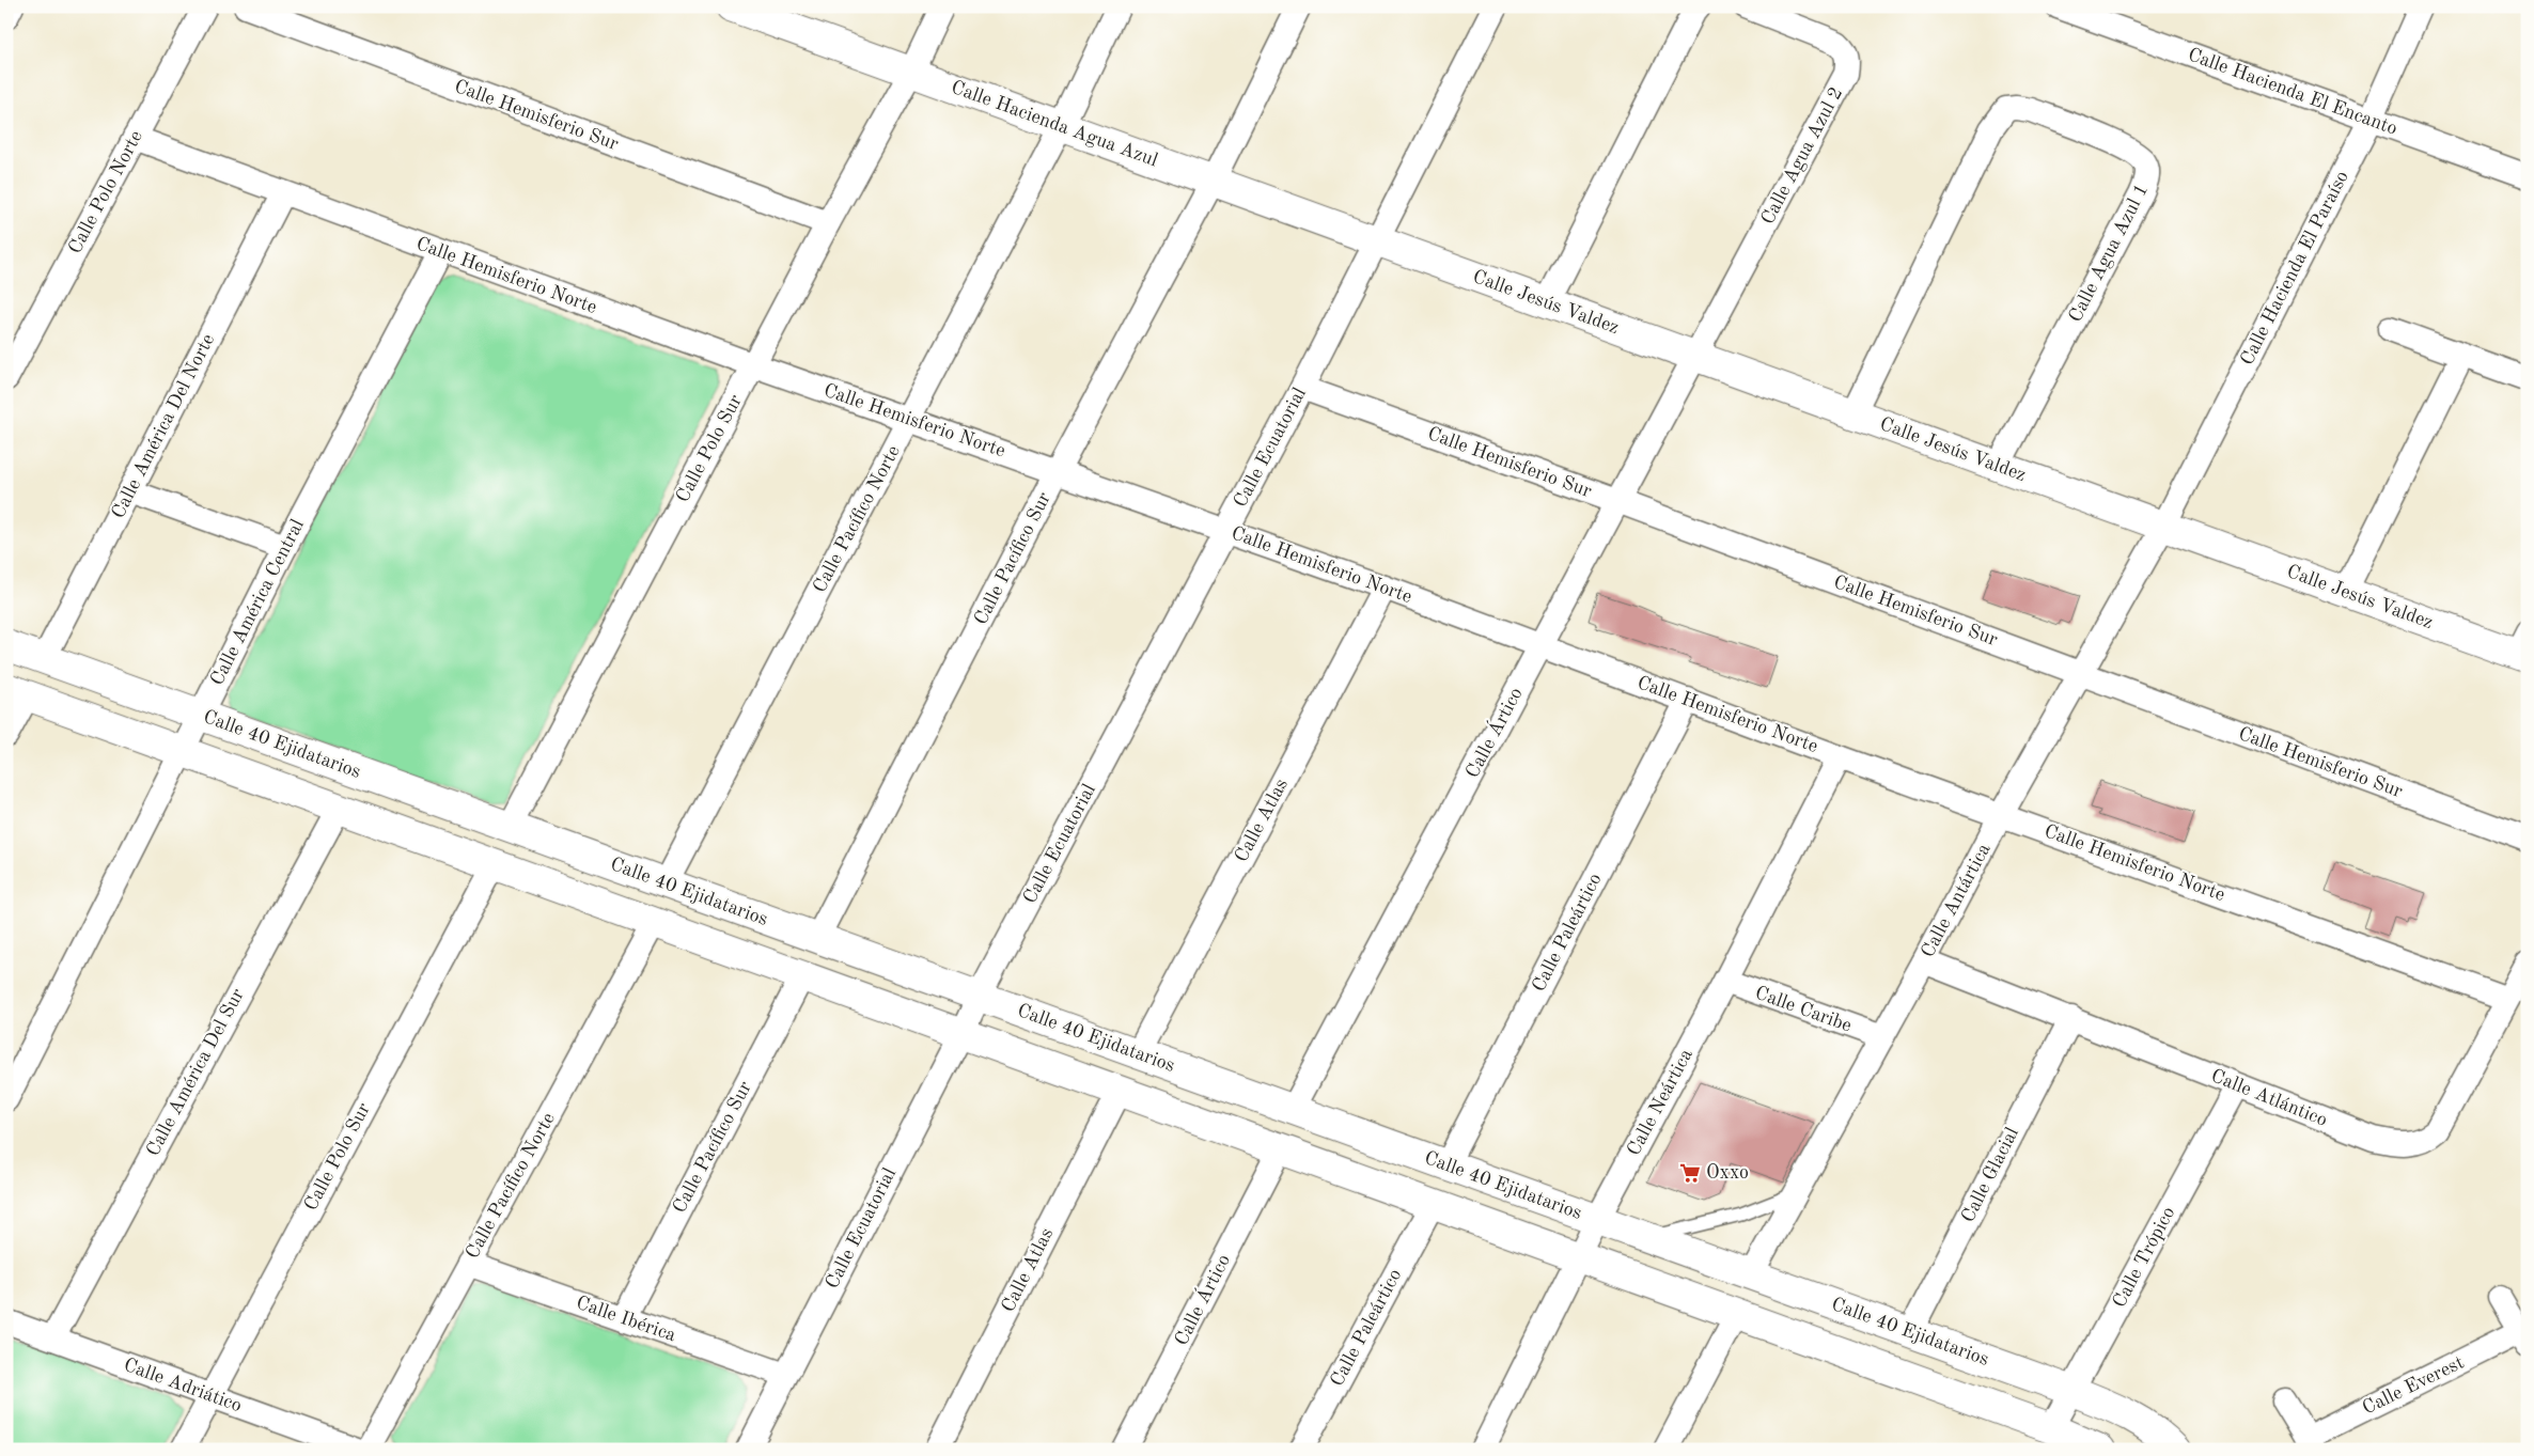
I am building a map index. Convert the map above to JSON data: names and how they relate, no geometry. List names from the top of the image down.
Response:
{
  "streets": {
    "main road": ["Calle Hacienda Agua Azul", "Calle Jesús Valdez", "Calle 40 Ejidatarios"],
    "street": [
      "Calle Hacienda El Encanto",
      "Calle Hemisferio Sur",
      "Calle Agua Azul 2",
      "Calle Polo Norte",
      "Calle Agua Azul 1",
      "Calle Hacienda El Paraíso",
      "Calle Hemisferio Norte",
      "Calle América Del Norte",
      "Calle Ecuatorial",
      "Calle Polo Sur",
      "Calle Pacífico Norte",
      "Calle Pacífico Sur",
      "Calle América Central",
      "Calle Ártico",
      "Calle Atlas",
      "Calle Antártica",
      "Calle Paleártico",
      "Calle Caribe",
      "Calle América Del Sur",
      "Calle Atlántico",
      "Calle Neártica",
      "Calle Glacial",
      "Calle Trópico",
      "Calle Ibérica",
      "Calle Adriático",
      "Calle Everest"
    ]
  },
  "crossings": [
    ["Calle Hacienda El Encanto", "Calle Hacienda El Paraíso"],
    ["Calle Hemisferio Sur", "Calle Ecuatorial"],
    ["Calle Hemisferio Sur", "Calle Polo Sur"],
    ["Calle Hemisferio Sur", "Calle Ártico"],
    ["Calle Hemisferio Sur", "Calle Antártica"],
    ["Calle Hacienda Agua Azul", "Calle Jesús Valdez"],
    ["Calle Hacienda Agua Azul", "Calle Ecuatorial"],
    ["Calle Hacienda Agua Azul", "Calle Polo Sur"],
    ["Calle Hacienda Agua Azul", "Calle Pacífico Norte"],
    ["Calle Hacienda Agua Azul", "Calle Pacífico Sur"],
    ["Calle Agua Azul 2", "Calle Jesús Valdez"],
    ["Calle Agua Azul 2", "Calle Ártico"],
    ["Calle Polo Norte", "Calle Hemisferio Norte"],
    ["Calle Agua Azul 1", "Calle Jesús Valdez"],
    ["Calle Hacienda El Paraíso", "Calle Jesús Valdez"],
    ["Calle Hacienda El Paraíso", "Calle Antártica"],
    ["Calle Hemisferio Norte", "Calle América Del Norte"],
    ["Calle Hemisferio Norte", "Calle Ecuatorial"],
    ["Calle Hemisferio Norte", "Calle Polo Sur"],
    ["Calle Hemisferio Norte", "Calle Pacífico Norte"],
    ["Calle Hemisferio Norte", "Calle Pacífico Sur"],
    ["Calle Hemisferio Norte", "Calle América Central"],
    ["Calle Hemisferio Norte", "Calle Ártico"],
    ["Calle Hemisferio Norte", "Calle Atlas"],
    ["Calle Hemisferio Norte", "Calle Antártica"],
    ["Calle Hemisferio Norte", "Calle Paleártico"],
    ["Calle Hemisferio Norte", "Calle Atlántico"],
    ["Calle Hemisferio Norte", "Calle Neártica"],
    ["Calle Jesús Valdez", "Calle Ecuatorial"],
    ["Calle Jesús Valdez", "Calle Ártico"],
    ["Calle Jesús Valdez", "Calle Antártica"],
    ["Calle América Del Norte", "Calle 40 Ejidatarios"],
    ["Calle Ecuatorial", "Calle 40 Ejidatarios"],
    ["Calle Ecuatorial", "Calle Ibérica"],
    ["Calle Polo Sur", "Calle 40 Ejidatarios"],
    ["Calle Polo Sur", "Calle Adriático"],
    ["Calle Pacífico Norte", "Calle 40 Ejidatarios"],
    ["Calle Pacífico Norte", "Calle Ibérica"],
    ["Calle Pacífico Sur", "Calle 40 Ejidatarios"],
    ["Calle Pacífico Sur", "Calle Ibérica"],
    ["Calle América Central", "Calle 40 Ejidatarios"],
    ["Calle Ártico", "Calle 40 Ejidatarios"],
    ["Calle 40 Ejidatarios", "Calle Atlas"],
    ["Calle 40 Ejidatarios", "Calle Antártica"],
    ["Calle 40 Ejidatarios", "Calle Paleártico"],
    ["Calle 40 Ejidatarios", "Calle Neártica"],
    ["Calle 40 Ejidatarios", "Calle Glacial"],
    ["Calle 40 Ejidatarios", "Calle Trópico"],
    ["Calle Antártica", "Calle Caribe"],
    ["Calle Antártica", "Calle Atlántico"],
    ["Calle Caribe", "Calle Neártica"],
    ["Calle América Del Sur", "Calle Adriático"],
    ["Calle Atlántico", "Calle Glacial"],
    ["Calle Atlántico", "Calle Trópico"]
  ],
  "places": {
    "supermarket": ["Oxxo"]
  }
}
